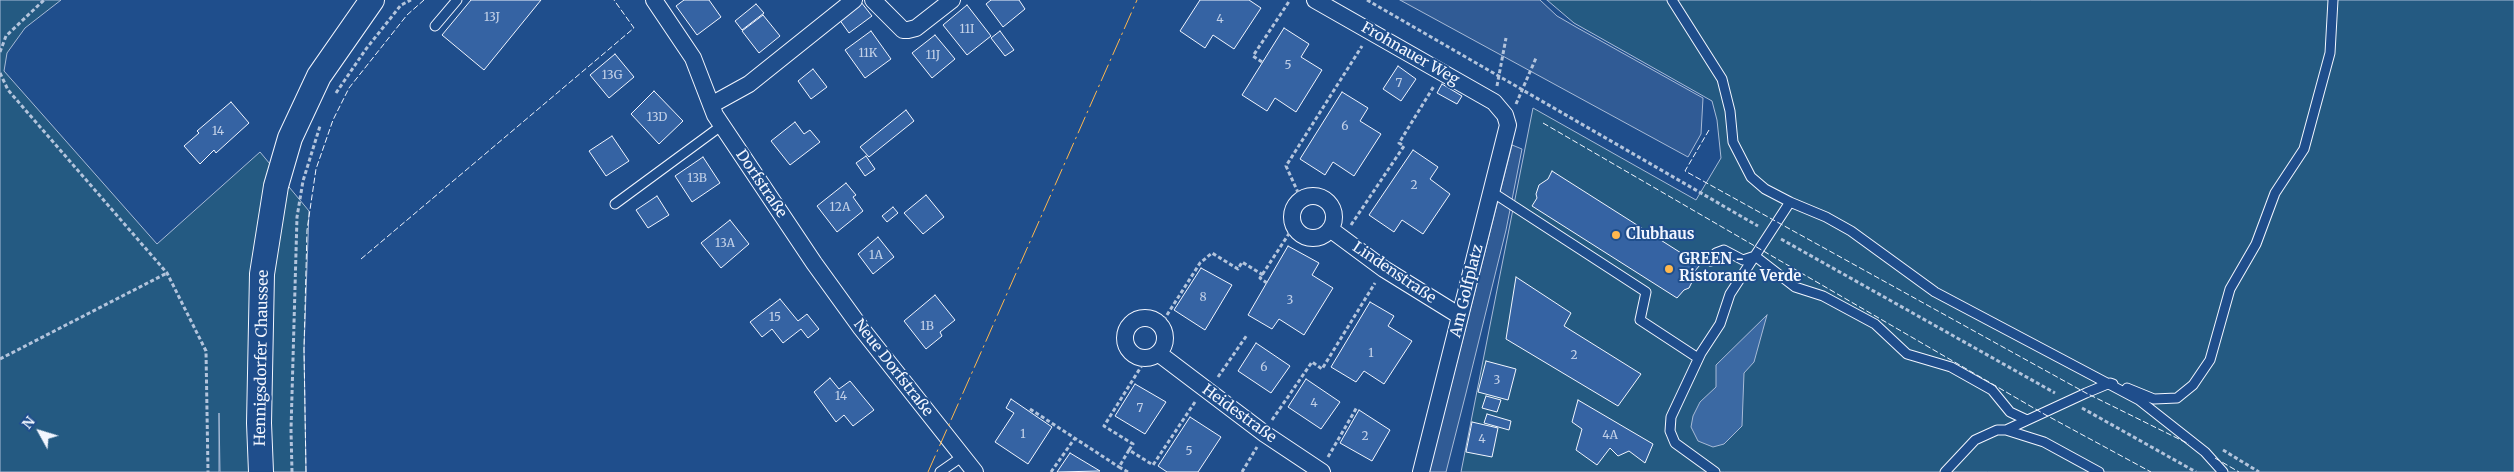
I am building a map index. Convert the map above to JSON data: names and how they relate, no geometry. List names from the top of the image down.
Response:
{
  "streets": {
    "main road": ["Hennigsdorfer Chaussee"],
    "street": [
      "Frohnauer Weg",
      "Dorfstraße",
      "Lindenstraße",
      "Am Golfplatz",
      "Neue Dorfstraße",
      "Heidestraße"
    ]
  },
  "crossings": [
    ["Frohnauer Weg", "Am Golfplatz"],
    ["Dorfstraße", "Neue Dorfstraße"],
    ["Lindenstraße", "Am Golfplatz"]
  ],
  "places": ["Clubhaus", "GREEN - Ristorante Verde"],
  "house_numbers": [
    "13J",
    "4",
    "11I",
    "11K",
    "11J",
    "5",
    "13G",
    "7",
    "13D",
    "6",
    "14",
    "13B",
    "2",
    "12A",
    "13A",
    "1A",
    "8",
    "3",
    "15",
    "1B",
    "1",
    "2",
    "6",
    "3",
    "14",
    "4",
    "7",
    "1",
    "4A",
    "2",
    "4",
    "5"
  ],
  "north": "top left"
}
